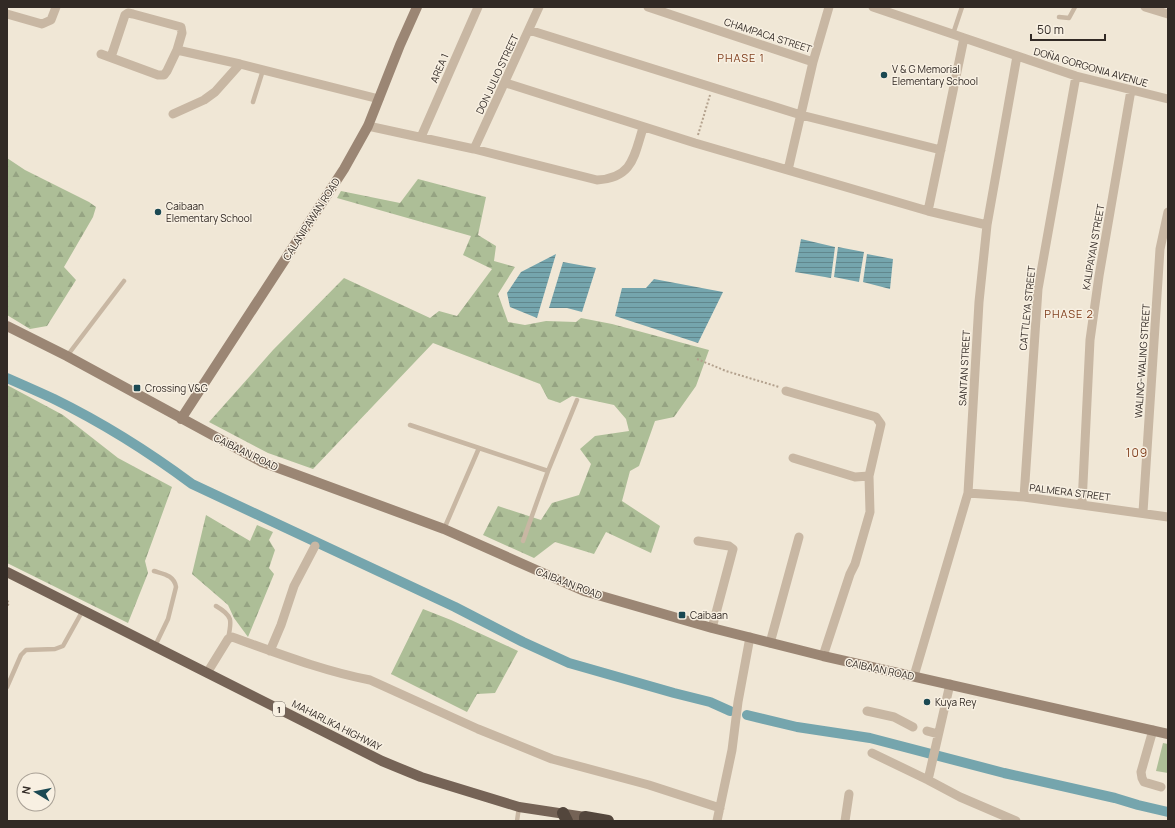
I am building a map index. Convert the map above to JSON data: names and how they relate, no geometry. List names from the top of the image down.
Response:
{
  "streets": {
    "highway": ["1", "MAHARLIKA HIGHWAY"],
    "street": [
      "CHAMPACA STREET",
      "DOÑA GORGONIA AVENUE",
      "AREA 1",
      "DON JULIO STREET",
      "CALANIPAWAN ROAD",
      "KALIPAYAN STREET",
      "CATTLEYA STREET",
      "WALING-WALING STREET",
      "SANTAN STREET",
      "CAIBAAN ROAD",
      "PALMERA STREET"
    ]
  },
  "crossings": [
    ["DOÑA GORGONIA AVENUE", "KALIPAYAN STREET"],
    ["DOÑA GORGONIA AVENUE", "CATTLEYA STREET"],
    ["DOÑA GORGONIA AVENUE", "SANTAN STREET"],
    ["CALANIPAWAN ROAD", "CAIBAAN ROAD"],
    ["KALIPAYAN STREET", "PALMERA STREET"],
    ["CATTLEYA STREET", "PALMERA STREET"],
    ["WALING-WALING STREET", "PALMERA STREET"],
    ["SANTAN STREET", "CAIBAAN ROAD"],
    ["SANTAN STREET", "PALMERA STREET"]
  ],
  "districts": ["PHASE 1", "PHASE 2", "109"],
  "places": {
    "other": ["V & G Memorial Elementary School", "Caibaan Elementary School", "Kuya Rey"],
    "transit": ["Crossing V&G", "Caibaan"]
  },
  "scale_bar": "50 m",
  "north": "left"
}
